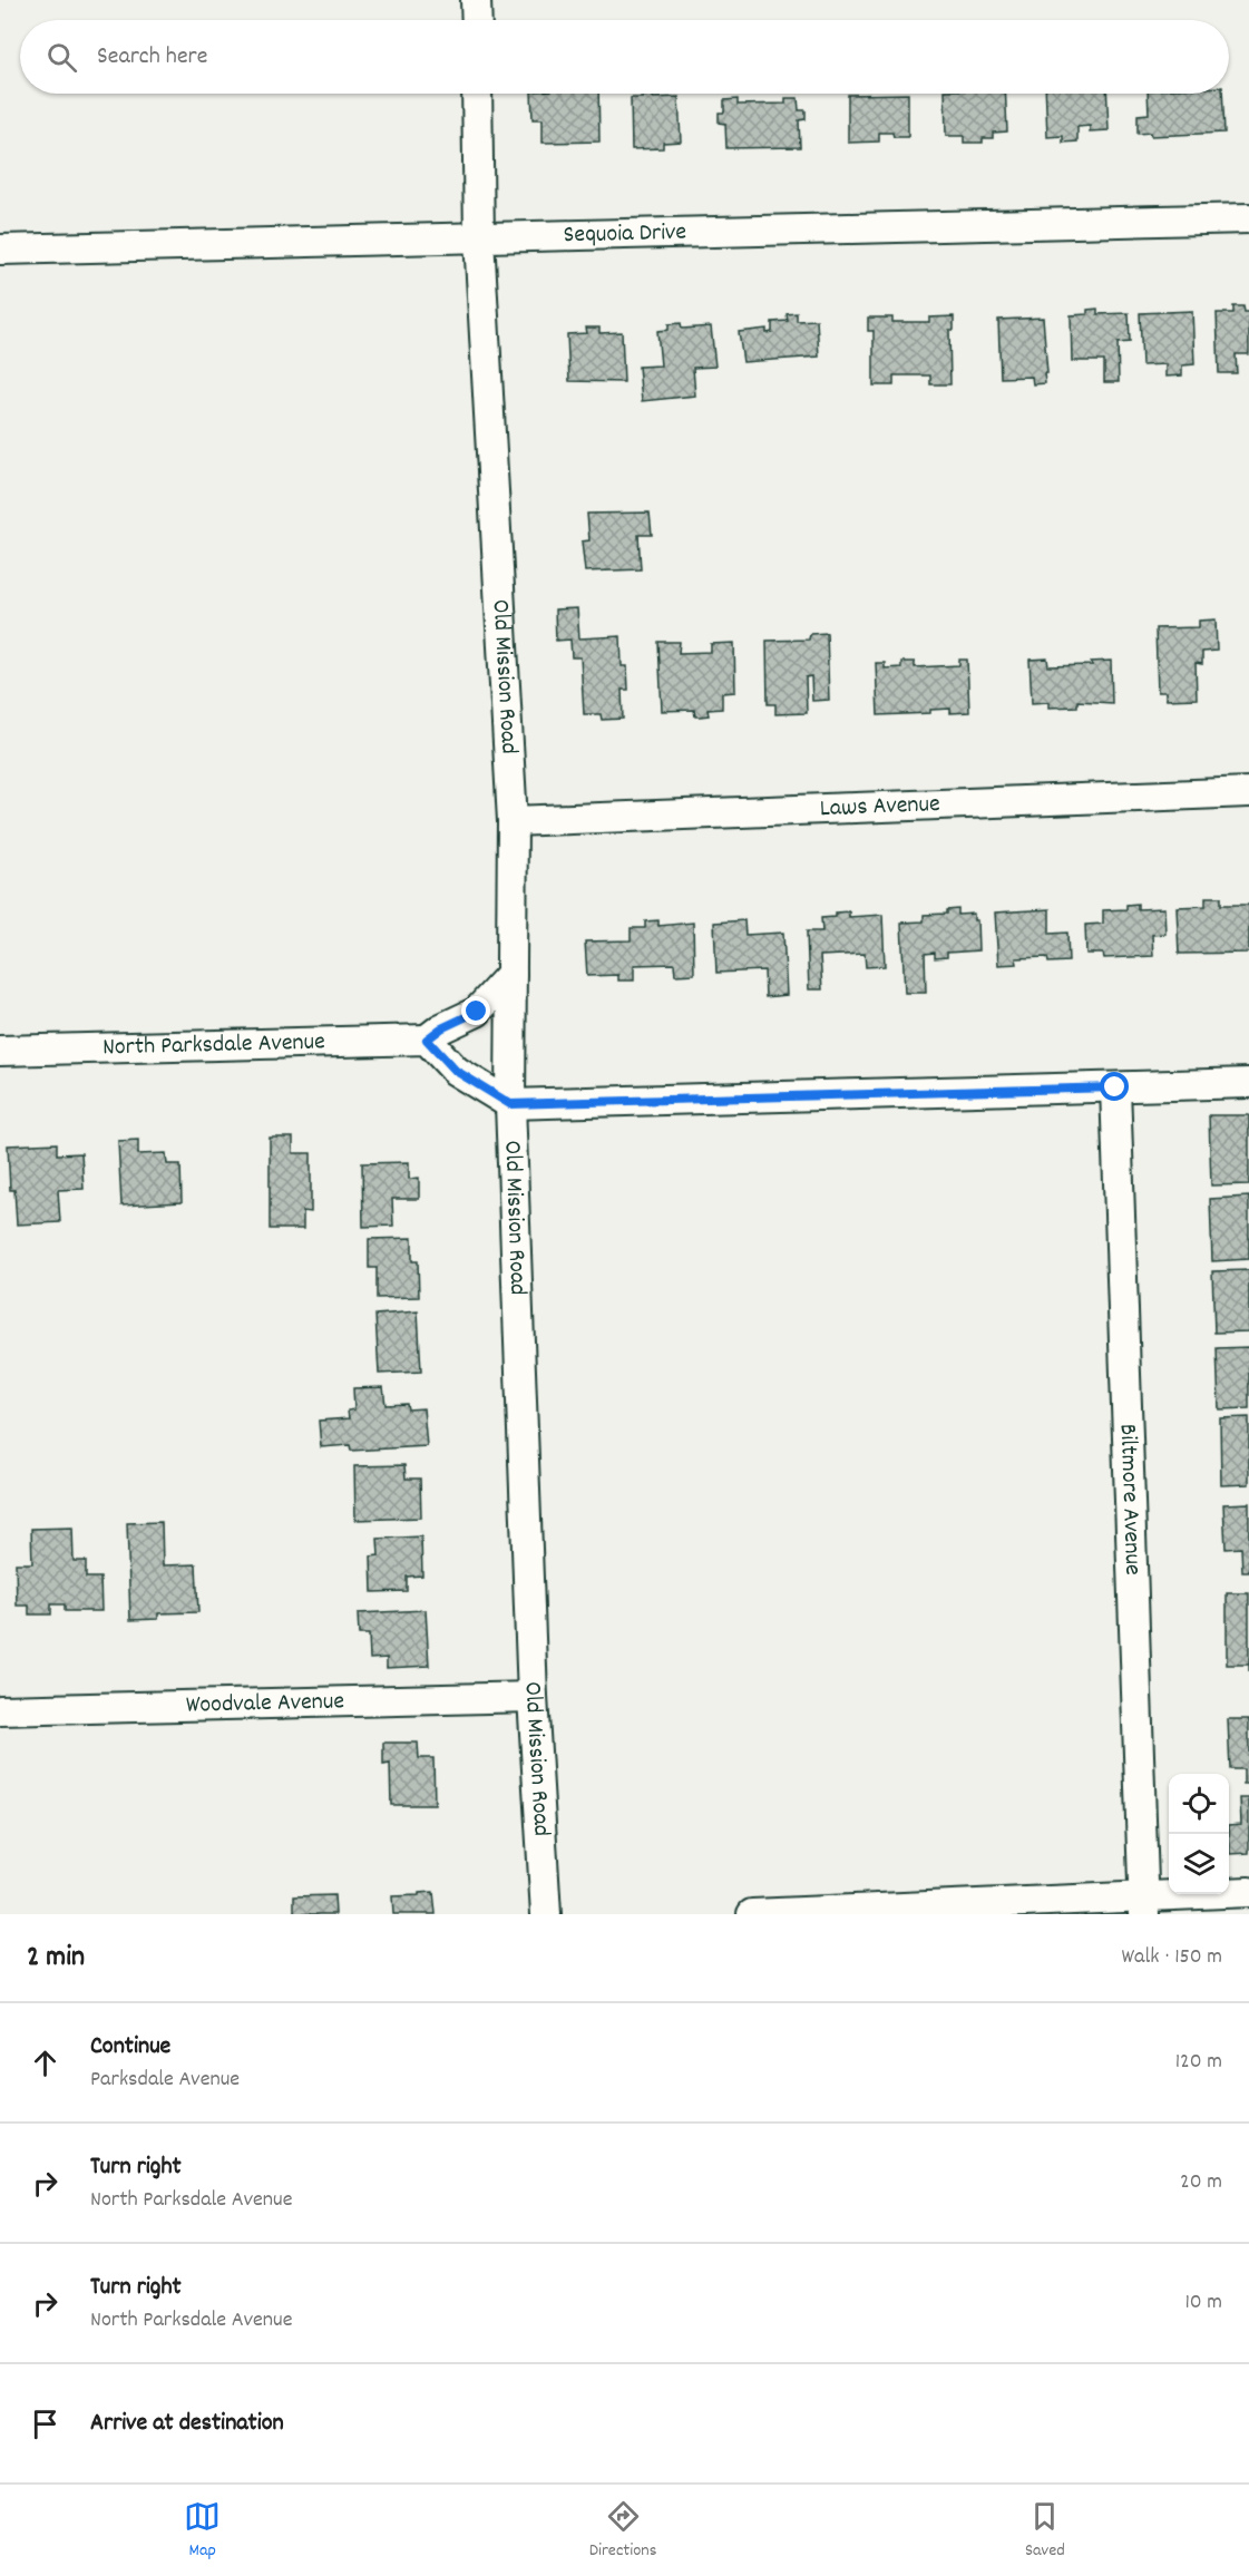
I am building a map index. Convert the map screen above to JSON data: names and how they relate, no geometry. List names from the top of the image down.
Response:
{
  "streets": {
    "street": [
      "Sequoia Drive",
      "Old Mission Road",
      "Laws Avenue",
      "North Parksdale Avenue",
      "Biltmore Avenue",
      "Woodvale Avenue"
    ]
  },
  "crossings": [
    ["Sequoia Drive", "Old Mission Road"],
    ["Old Mission Road", "Laws Avenue"],
    ["Old Mission Road", "Woodvale Avenue"]
  ],
  "page": {
    "search": "Search here",
    "heading": ["2 min", "Walk · 150 m"],
    "list": [
      ["Continue", "Parksdale Avenue", "120 m"],
      ["Turn right", "North Parksdale Avenue", "20 m"],
      ["Turn right", "North Parksdale Avenue", "10 m"],
      "Arrive at destination"
    ],
    "nav": ["Map", "Directions", "Saved"]
  }
}
